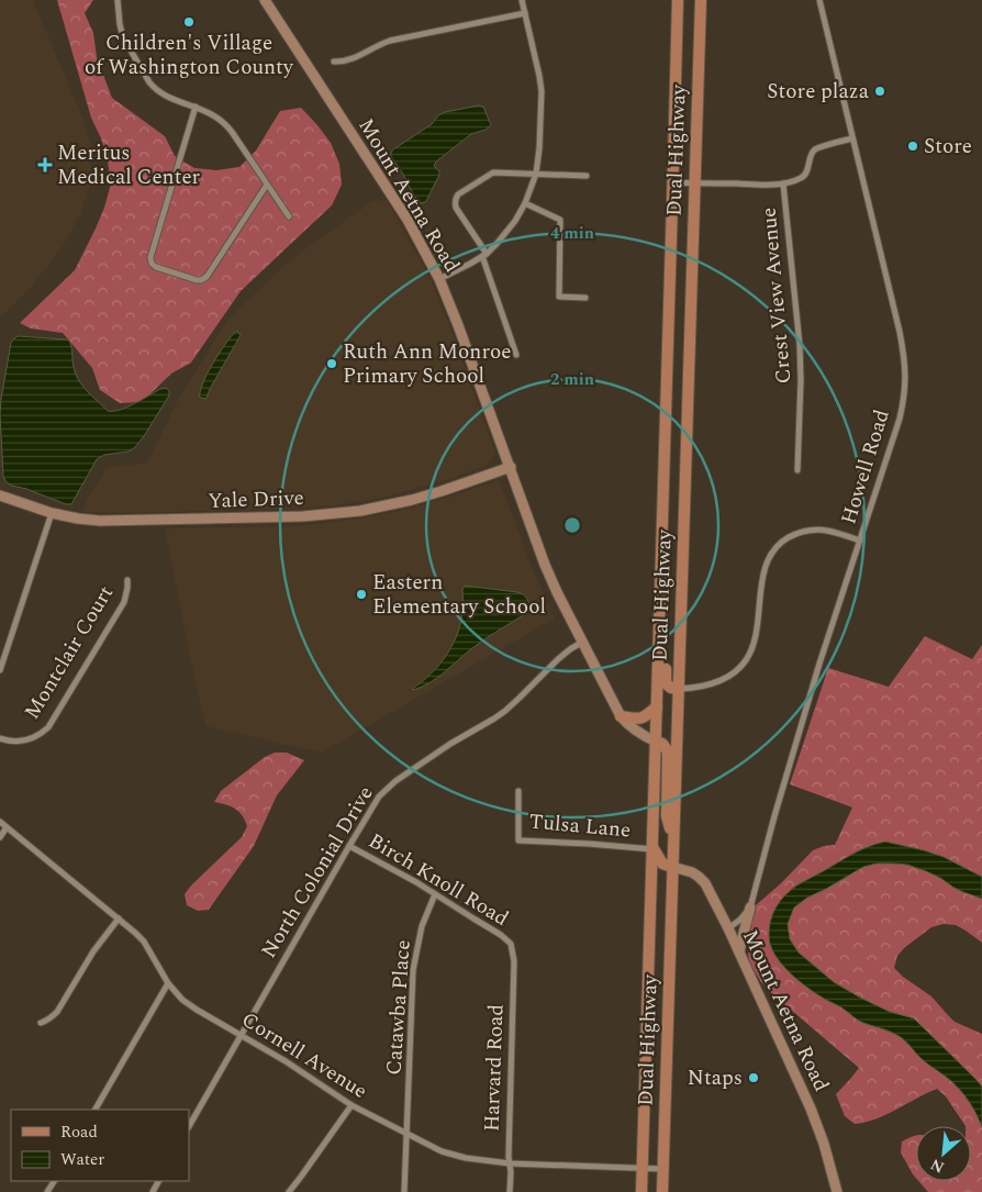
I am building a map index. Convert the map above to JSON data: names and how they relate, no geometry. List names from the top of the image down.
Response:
{
  "streets": {
    "main road": ["Dual Highway"],
    "street": [
      "Mount Aetna Road",
      "Crest View Avenue",
      "Howell Road",
      "Yale Drive",
      "Montclair Court",
      "Tulsa Lane",
      "North Colonial Drive",
      "Birch Knoll Road",
      "Catawba Place",
      "Cornell Avenue",
      "Harvard Road"
    ]
  },
  "crossings": [
    ["Dual Highway", "Mount Aetna Road"],
    ["Dual Highway", "Tulsa Lane"],
    ["Dual Highway", "Cornell Avenue"],
    ["Mount Aetna Road", "Yale Drive"],
    ["Mount Aetna Road", "North Colonial Drive"],
    ["North Colonial Drive", "Birch Knoll Road"],
    ["North Colonial Drive", "Cornell Avenue"],
    ["Birch Knoll Road", "Catawba Place"],
    ["Birch Knoll Road", "Harvard Road"],
    ["Catawba Place", "Cornell Avenue"],
    ["Cornell Avenue", "Harvard Road"]
  ],
  "places": {
    "other": [
      "Children's Village of Washington County",
      "Store plaza",
      "Store",
      "Ruth Ann Monroe Primary School",
      "Eastern Elementary School",
      "Ntaps"
    ],
    "health": ["Meritus Medical Center"]
  },
  "legend": ["Road", "Water"],
  "north": "bottom left",
  "rings": ["4 min", "2 min"]
}
